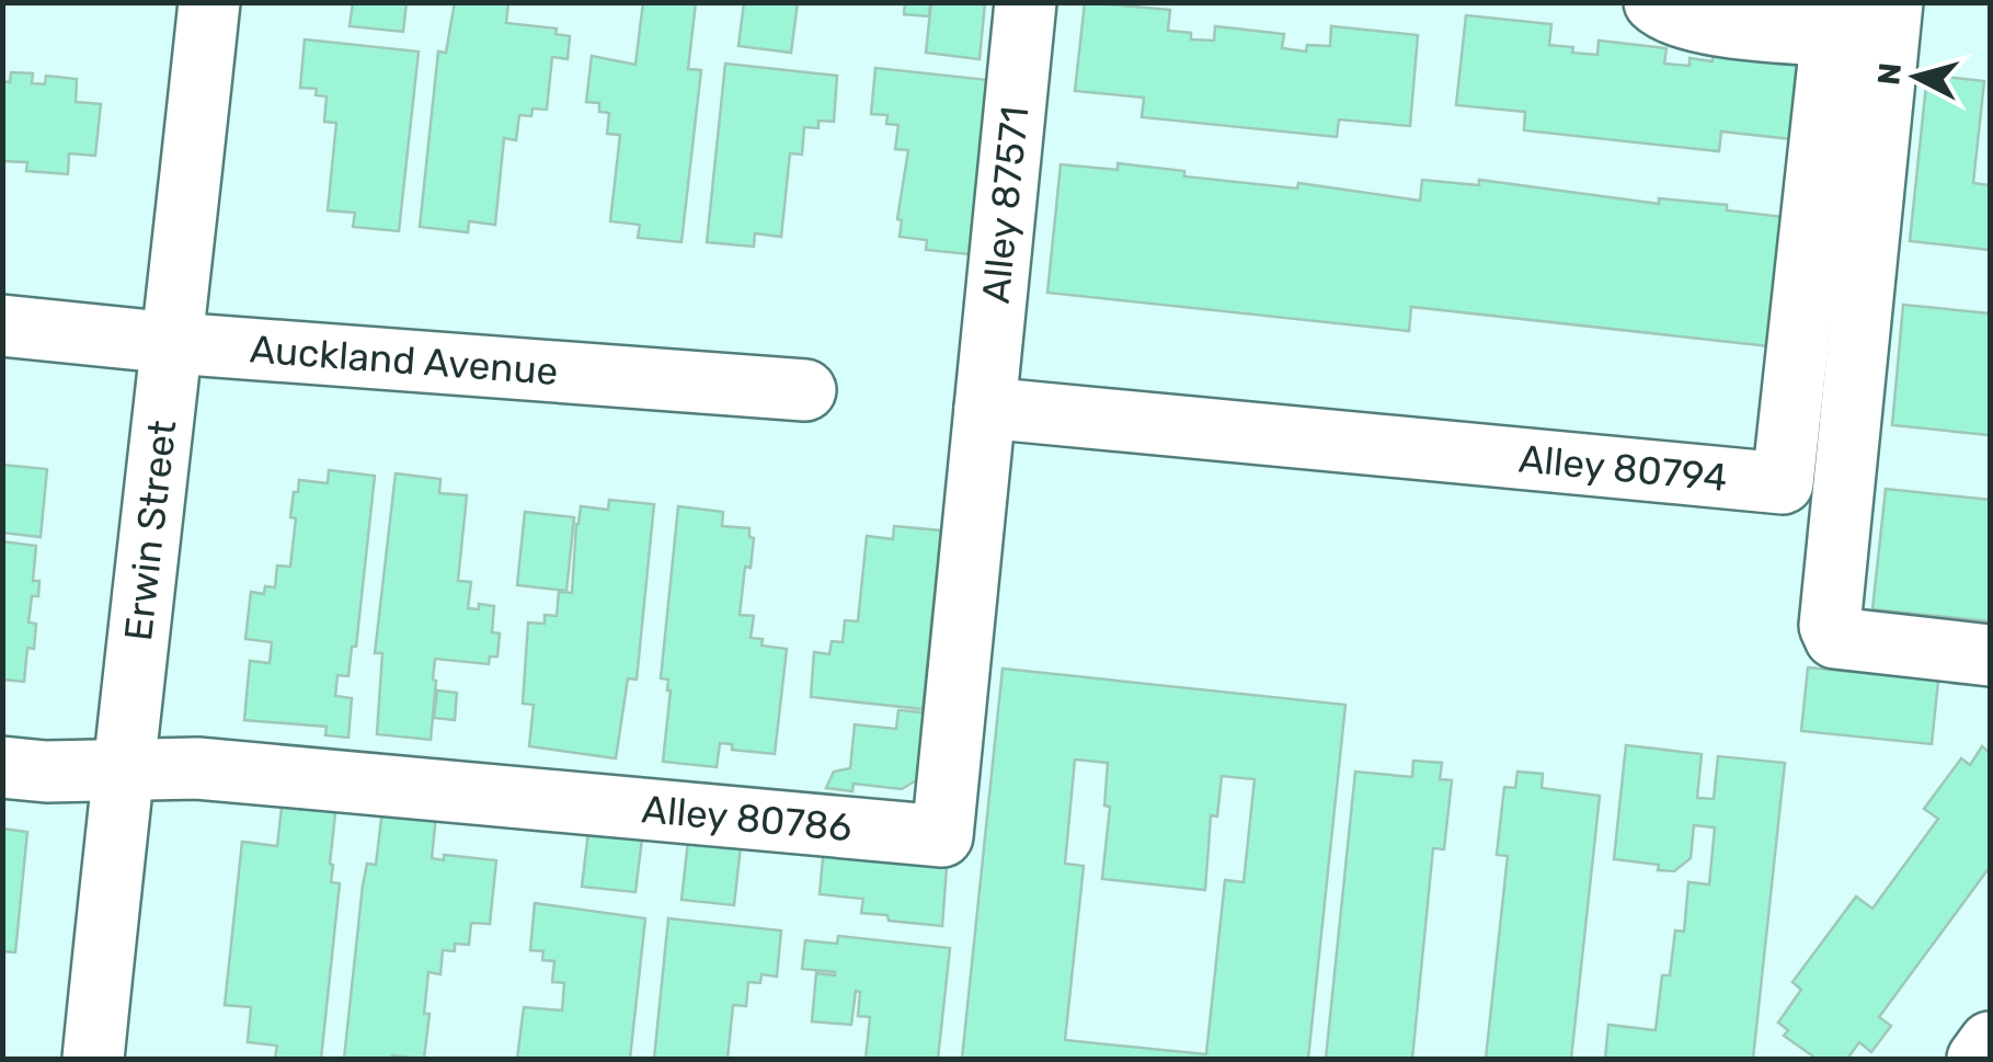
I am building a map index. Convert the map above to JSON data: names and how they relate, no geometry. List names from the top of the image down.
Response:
{
  "streets": {
    "street": [
      "Alley 87571",
      "Auckland Avenue",
      "Alley 80794",
      "Erwin Street",
      "Alley 80786"
    ]
  },
  "crossings": [
    ["Alley 87571", "Alley 80794"],
    ["Alley 87571", "Alley 80786"],
    ["Auckland Avenue", "Erwin Street"],
    ["Alley 80794", "Alley 80786"],
    ["Erwin Street", "Alley 80786"]
  ],
  "north": "left"
}
